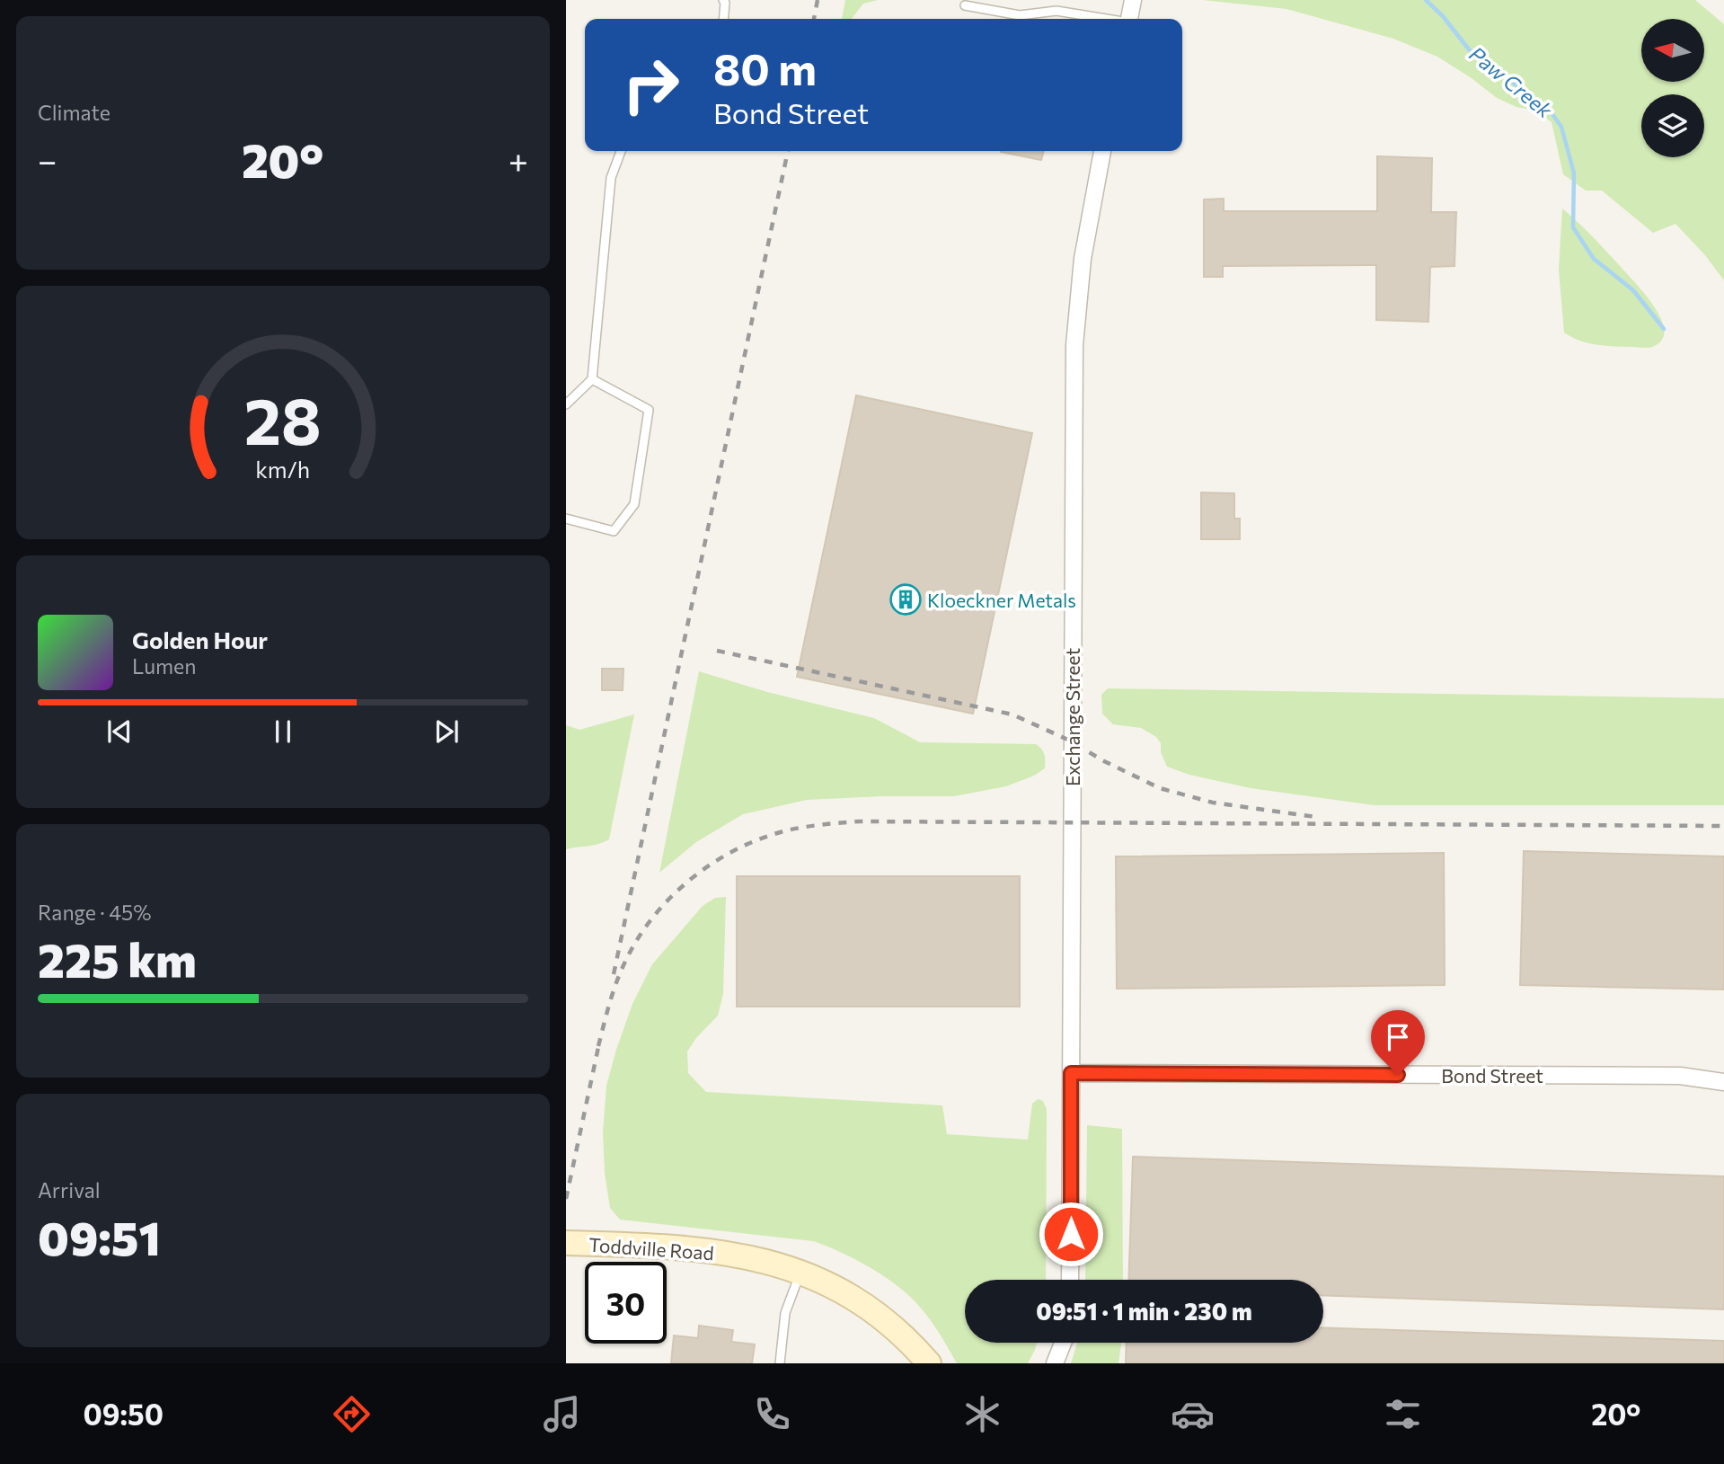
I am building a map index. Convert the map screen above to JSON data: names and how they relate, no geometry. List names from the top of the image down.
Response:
{
  "streets": {
    "street": ["Exchange Street", "Bond Street", "Toddville Road"]
  },
  "crossings": [
    ["Exchange Street", "Bond Street"]
  ],
  "water": ["Paw Creek"],
  "places": {
    "building": ["Kloeckner Metals"]
  },
  "north": "left",
  "page": {
    "tile": [
      "Climate",
      ["Range · 45%", "225 km"],
      ["Arrival", "09:51"]
    ],
    "turn": ["80 m", "Bond Street"],
    "heat": ["−", "20°", "+"],
    "song": ["Golden Hour", "Lumen"],
    "limit": "30",
    "trip": "09:51 · 1 min · 230 m",
    "tabs": ["09:50", "20°"],
    "gauge": ["28", "km/h"]
  }
}
